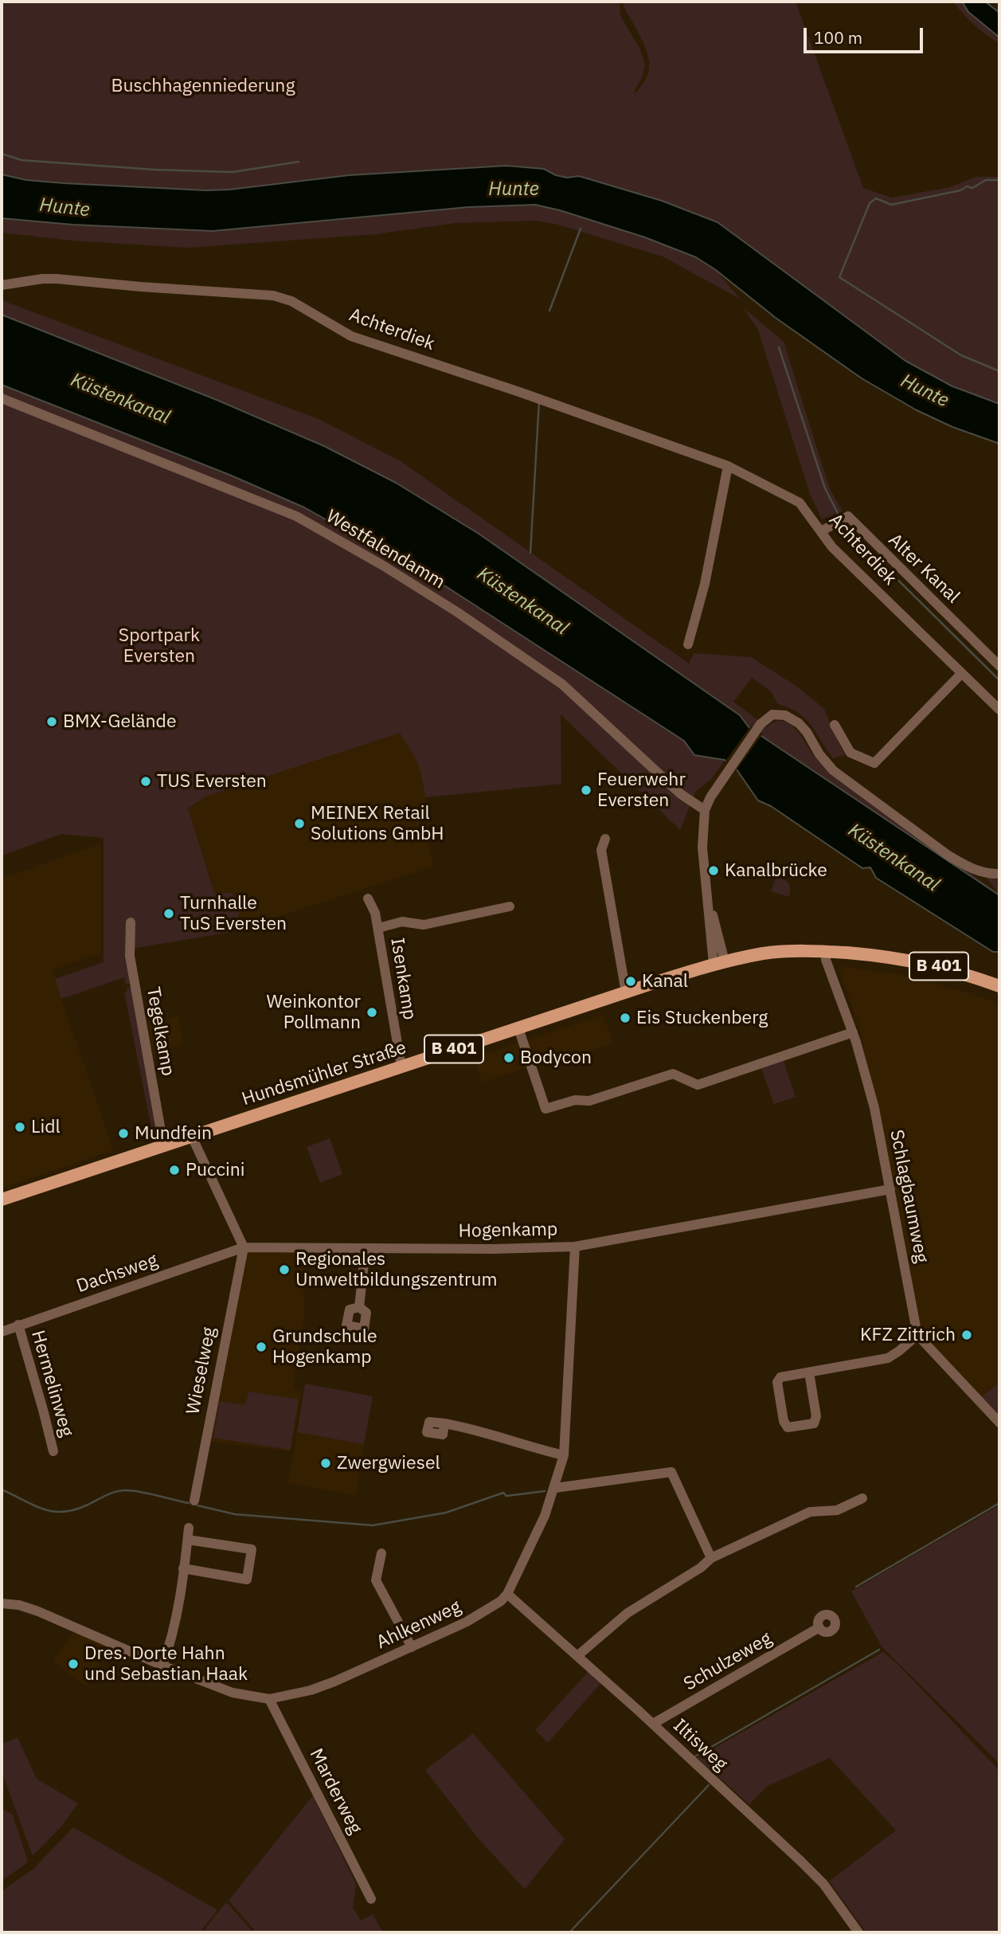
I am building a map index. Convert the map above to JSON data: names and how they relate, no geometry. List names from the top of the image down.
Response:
{
  "streets": {
    "main road": ["B 401", "Hundsmühler Straße"],
    "street": [
      "Achterdiek",
      "Westfalendamm",
      "Alter Kanal",
      "Isenkamp",
      "Tegelkamp",
      "Schlagbaumweg",
      "Hogenkamp",
      "Dachsweg",
      "Wieselweg",
      "Hermelinweg",
      "Ahlkenweg",
      "Schulzeweg",
      "Iltisweg",
      "Marderweg"
    ]
  },
  "crossings": [
    ["Achterdiek", "Alter Kanal"],
    ["B 401", "Hundsmühler Straße"],
    ["B 401", "Schlagbaumweg"],
    ["Isenkamp", "Hundsmühler Straße"],
    ["Tegelkamp", "Hundsmühler Straße"],
    ["Schlagbaumweg", "Hogenkamp"],
    ["Hogenkamp", "Dachsweg"],
    ["Hogenkamp", "Wieselweg"],
    ["Hogenkamp", "Ahlkenweg"],
    ["Dachsweg", "Wieselweg"],
    ["Dachsweg", "Hermelinweg"],
    ["Ahlkenweg", "Iltisweg"],
    ["Ahlkenweg", "Marderweg"],
    ["Schulzeweg", "Iltisweg"]
  ],
  "water": ["Hunte", "Küstenkanal"],
  "parks": ["Buschhagenniederung", "Sportpark Eversten"],
  "places": [
    "BMX-Gelände",
    "TUS Eversten",
    "Feuerwehr Eversten",
    "MEINEX Retail Solutions GmbH",
    "Kanalbrücke",
    "Turnhalle TuS Eversten",
    "Kanal",
    "Weinkontor Pollmann",
    "Eis Stuckenberg",
    "Bodycon",
    "Lidl",
    "Mundfein",
    "Puccini",
    "Regionales Umweltbildungszentrum",
    "KFZ Zittrich",
    "Grundschule Hogenkamp",
    "Zwergwiesel",
    "Dres. Dorte Hahn und Sebastian Haak"
  ],
  "scale_bar": "100 m"
}
